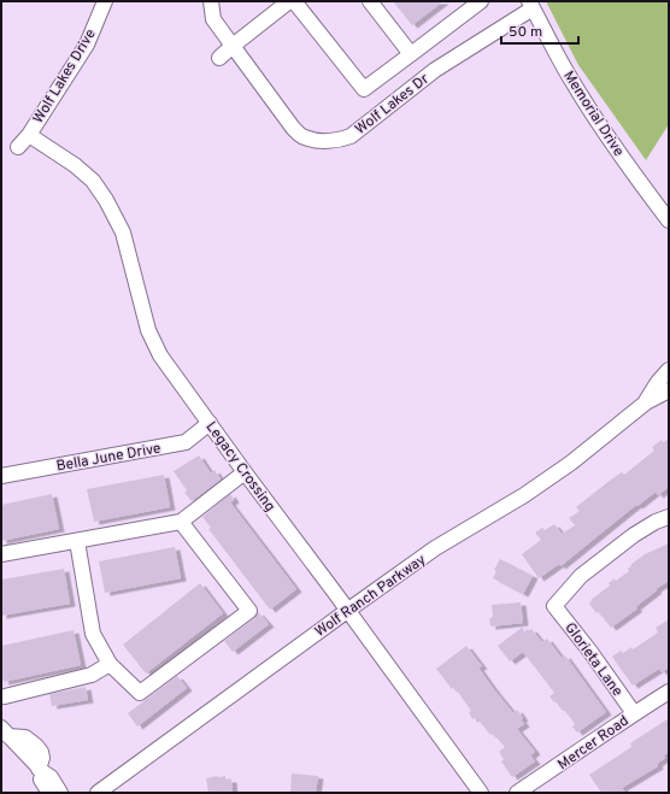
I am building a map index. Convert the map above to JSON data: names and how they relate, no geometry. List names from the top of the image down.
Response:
{
  "streets": {
    "street": [
      "Wolf Lakes Drive",
      "Wolf Lakes Dr",
      "Memorial Drive",
      "Bella June Drive",
      "Legacy Crossing",
      "Wolf Ranch Parkway",
      "Glorieta Lane",
      "Mercer Road"
    ]
  },
  "crossings": [
    ["Wolf Lakes Drive", "Legacy Crossing"],
    ["Wolf Lakes Dr", "Memorial Drive"],
    ["Bella June Drive", "Legacy Crossing"],
    ["Legacy Crossing", "Wolf Ranch Parkway"],
    ["Glorieta Lane", "Mercer Road"]
  ],
  "scale_bar": "50 m"
}
